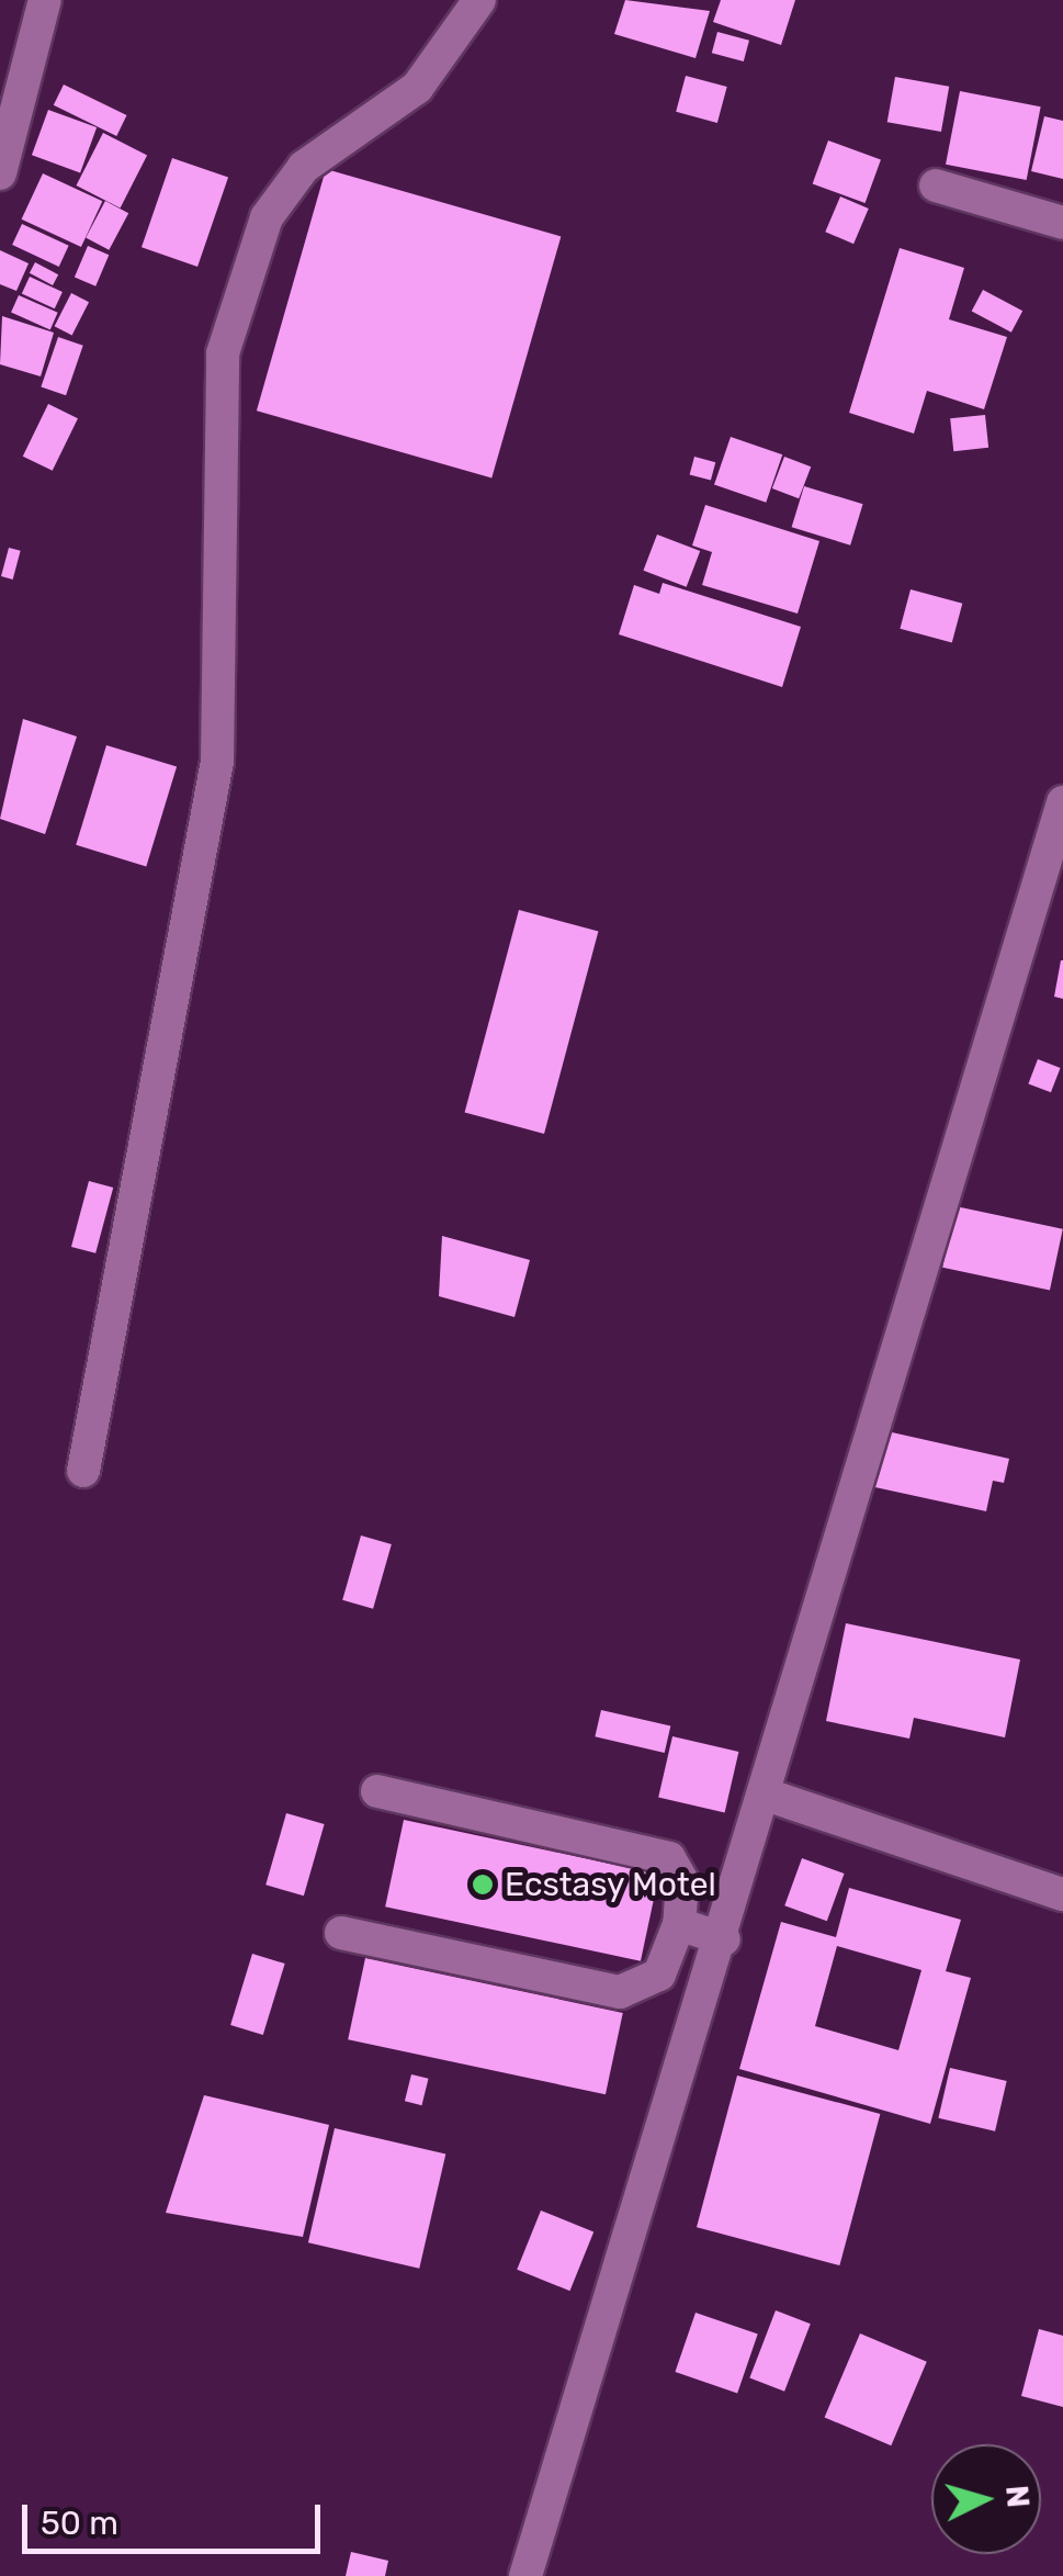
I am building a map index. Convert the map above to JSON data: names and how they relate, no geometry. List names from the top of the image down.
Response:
{
  "places": ["Ecstasy Motel"],
  "scale_bar": "50 m",
  "north": "right"
}
